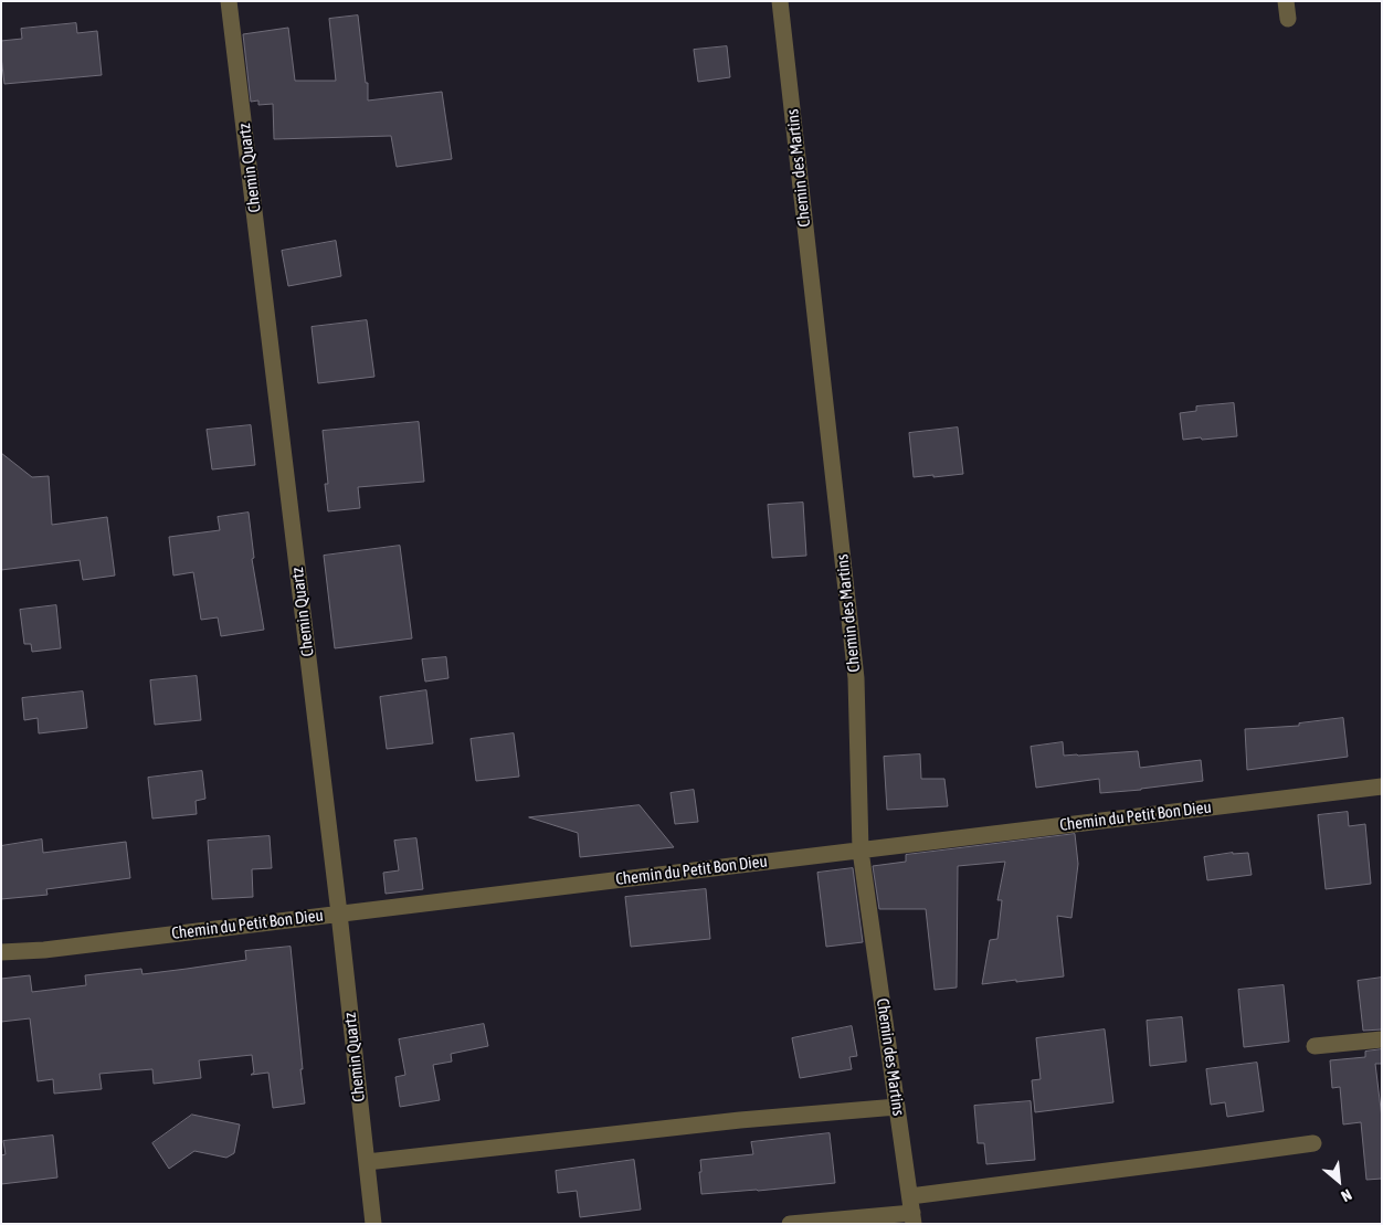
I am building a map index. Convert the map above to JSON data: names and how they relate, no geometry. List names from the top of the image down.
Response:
{
  "streets": {
    "street": ["Chemin Quartz", "Chemin des Martins", "Chemin du Petit Bon Dieu"]
  },
  "crossings": [
    ["Chemin Quartz", "Chemin du Petit Bon Dieu"],
    ["Chemin des Martins", "Chemin du Petit Bon Dieu"]
  ],
  "north": "bottom right"
}
